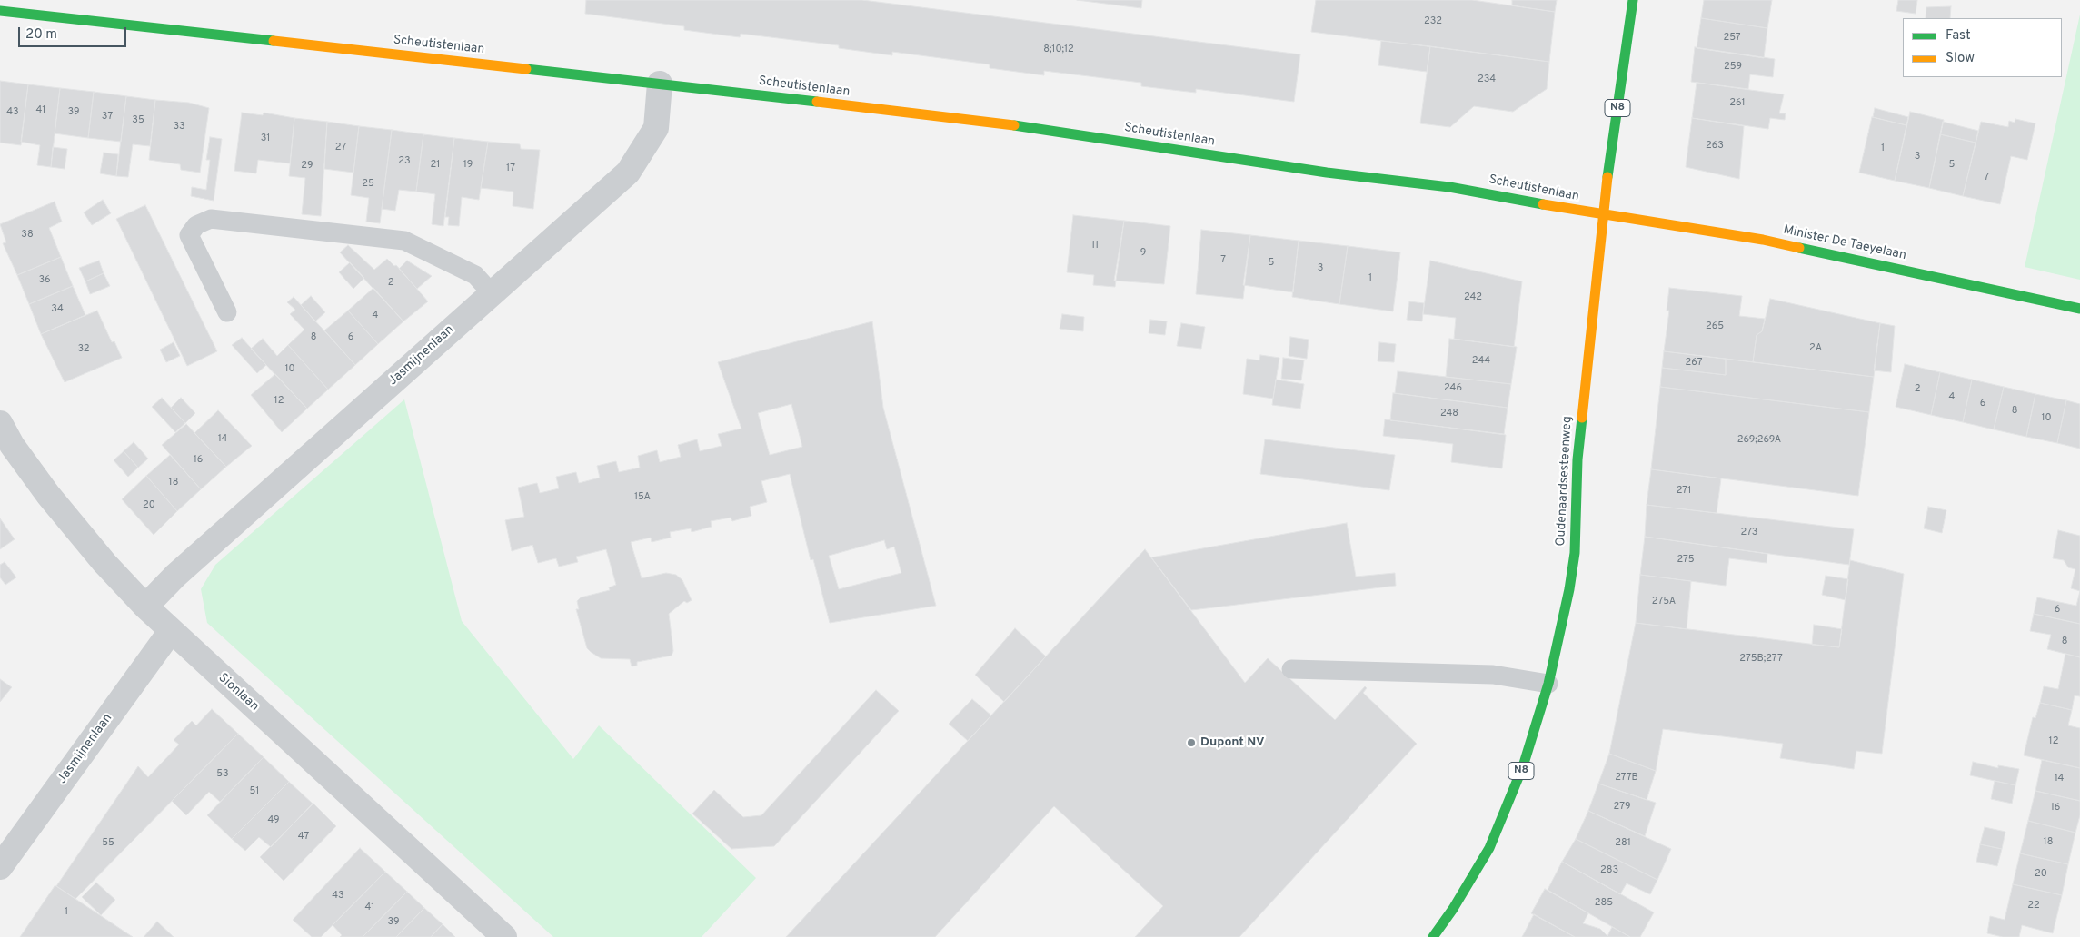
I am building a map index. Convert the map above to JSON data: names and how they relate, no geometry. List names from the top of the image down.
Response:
{
  "streets": {
    "street": [
      "Scheutistenlaan",
      "N8",
      "Minister De Taeyelaan",
      "Jasmijnenlaan",
      "Oudenaardsesteenweg",
      "Sionlaan"
    ]
  },
  "crossings": [
    ["Scheutistenlaan", "Minister De Taeyelaan"],
    ["Scheutistenlaan", "Jasmijnenlaan"],
    ["Scheutistenlaan", "Oudenaardsesteenweg"],
    ["Minister De Taeyelaan", "Oudenaardsesteenweg"],
    ["Jasmijnenlaan", "Sionlaan"]
  ],
  "places": ["Dupont NV"],
  "house_numbers": [
    "232",
    "257",
    "8;10;12",
    "259",
    "234",
    "261",
    "41",
    "43",
    "39",
    "37",
    "35",
    "33",
    "31",
    "263",
    "27",
    "1",
    "3",
    "23",
    "21",
    "19",
    "5",
    "29",
    "17",
    "7",
    "25",
    "38",
    "11",
    "9",
    "7",
    "5",
    "3",
    "1",
    "36",
    "2",
    "242",
    "34",
    "4",
    "265",
    "8",
    "6",
    "2A",
    "32",
    "244",
    "267",
    "10",
    "246",
    "2",
    "4",
    "12",
    "6",
    "8",
    "248",
    "10",
    "14",
    "269;269A",
    "16",
    "18",
    "271",
    "15A",
    "20",
    "273",
    "275",
    "275A",
    "6",
    "8",
    "275B;277",
    "12",
    "53",
    "277B",
    "14",
    "51",
    "279",
    "16",
    "49",
    "47",
    "18",
    "55",
    "281",
    "283",
    "20",
    "43",
    "285",
    "22",
    "41",
    "1",
    "39"
  ],
  "legend": ["Fast", "Slow"],
  "scale_bar": "20 m"
}
